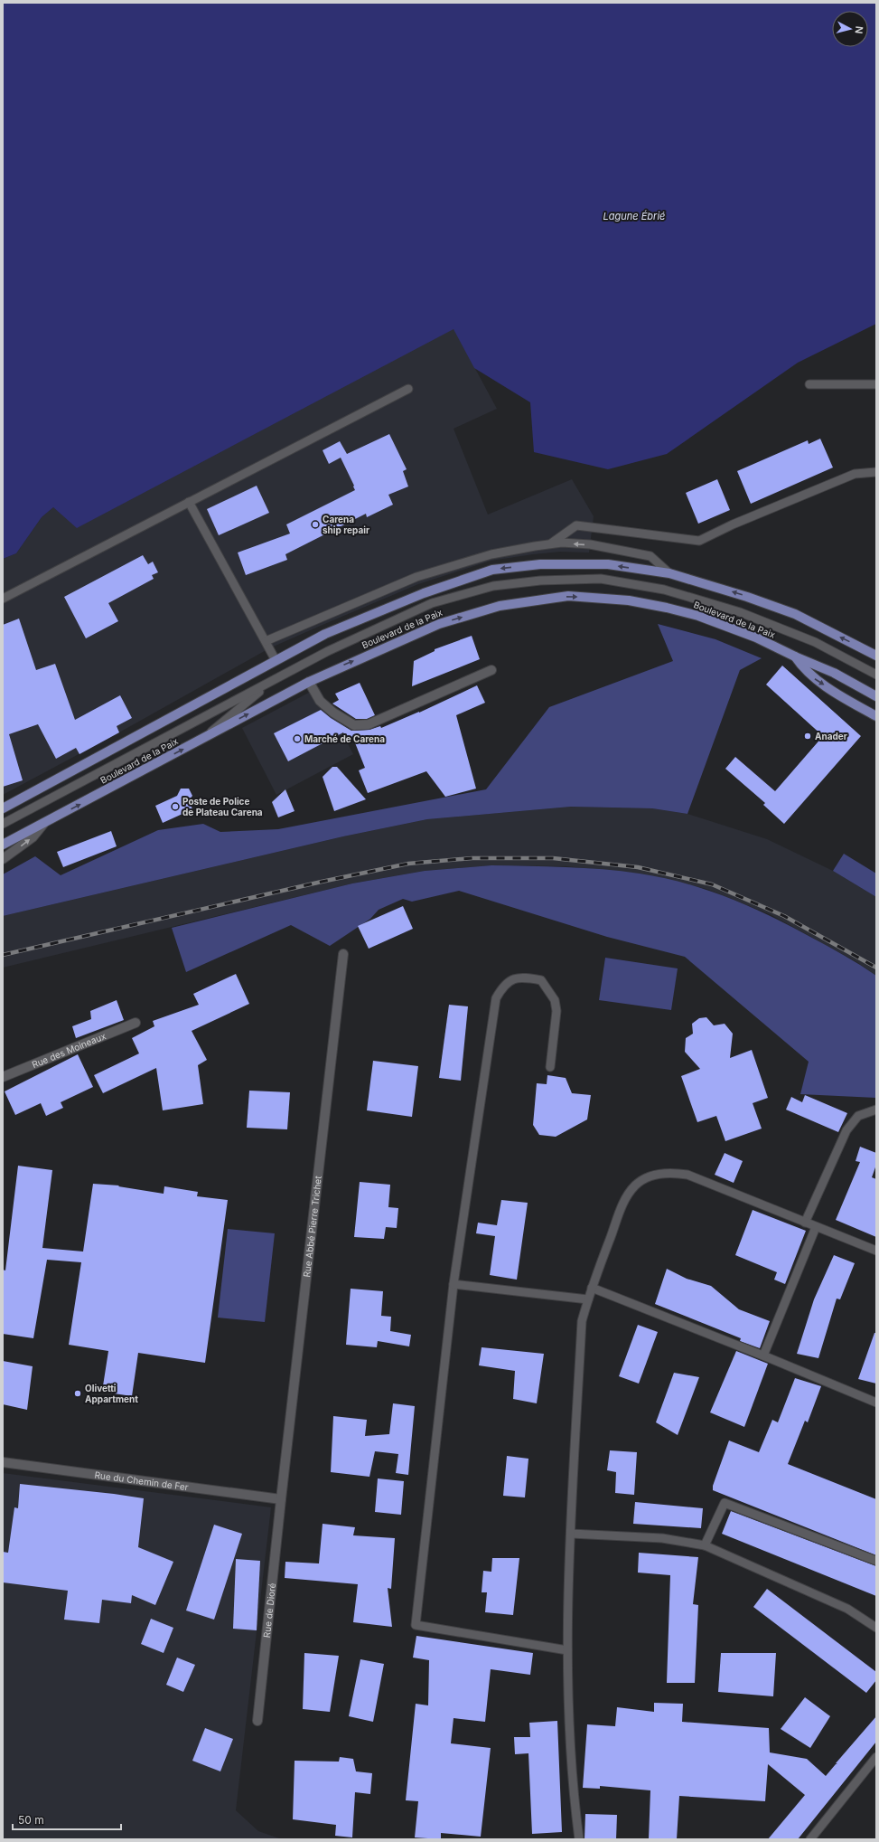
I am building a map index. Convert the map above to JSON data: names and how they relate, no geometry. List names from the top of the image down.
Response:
{
  "streets": {
    "main road": ["Boulevard de la Paix"],
    "street": [
      "Rue des Moineaux",
      "Rue Abbé Pierre Trichet",
      "Rue du Chemin de Fer",
      "Rue de Dioré"
    ]
  },
  "crossings": [
    ["Rue Abbé Pierre Trichet", "Rue du Chemin de Fer"],
    ["Rue Abbé Pierre Trichet", "Rue de Dioré"],
    ["Rue du Chemin de Fer", "Rue de Dioré"]
  ],
  "water": ["Lagune Ébrié"],
  "places": [
    "Carena ship repair",
    "Anader",
    "Marché de Carena",
    "Poste de Police de Plateau Carena",
    "Olivetti Appartment"
  ],
  "scale_bar": "50 m",
  "north": "right"
}
